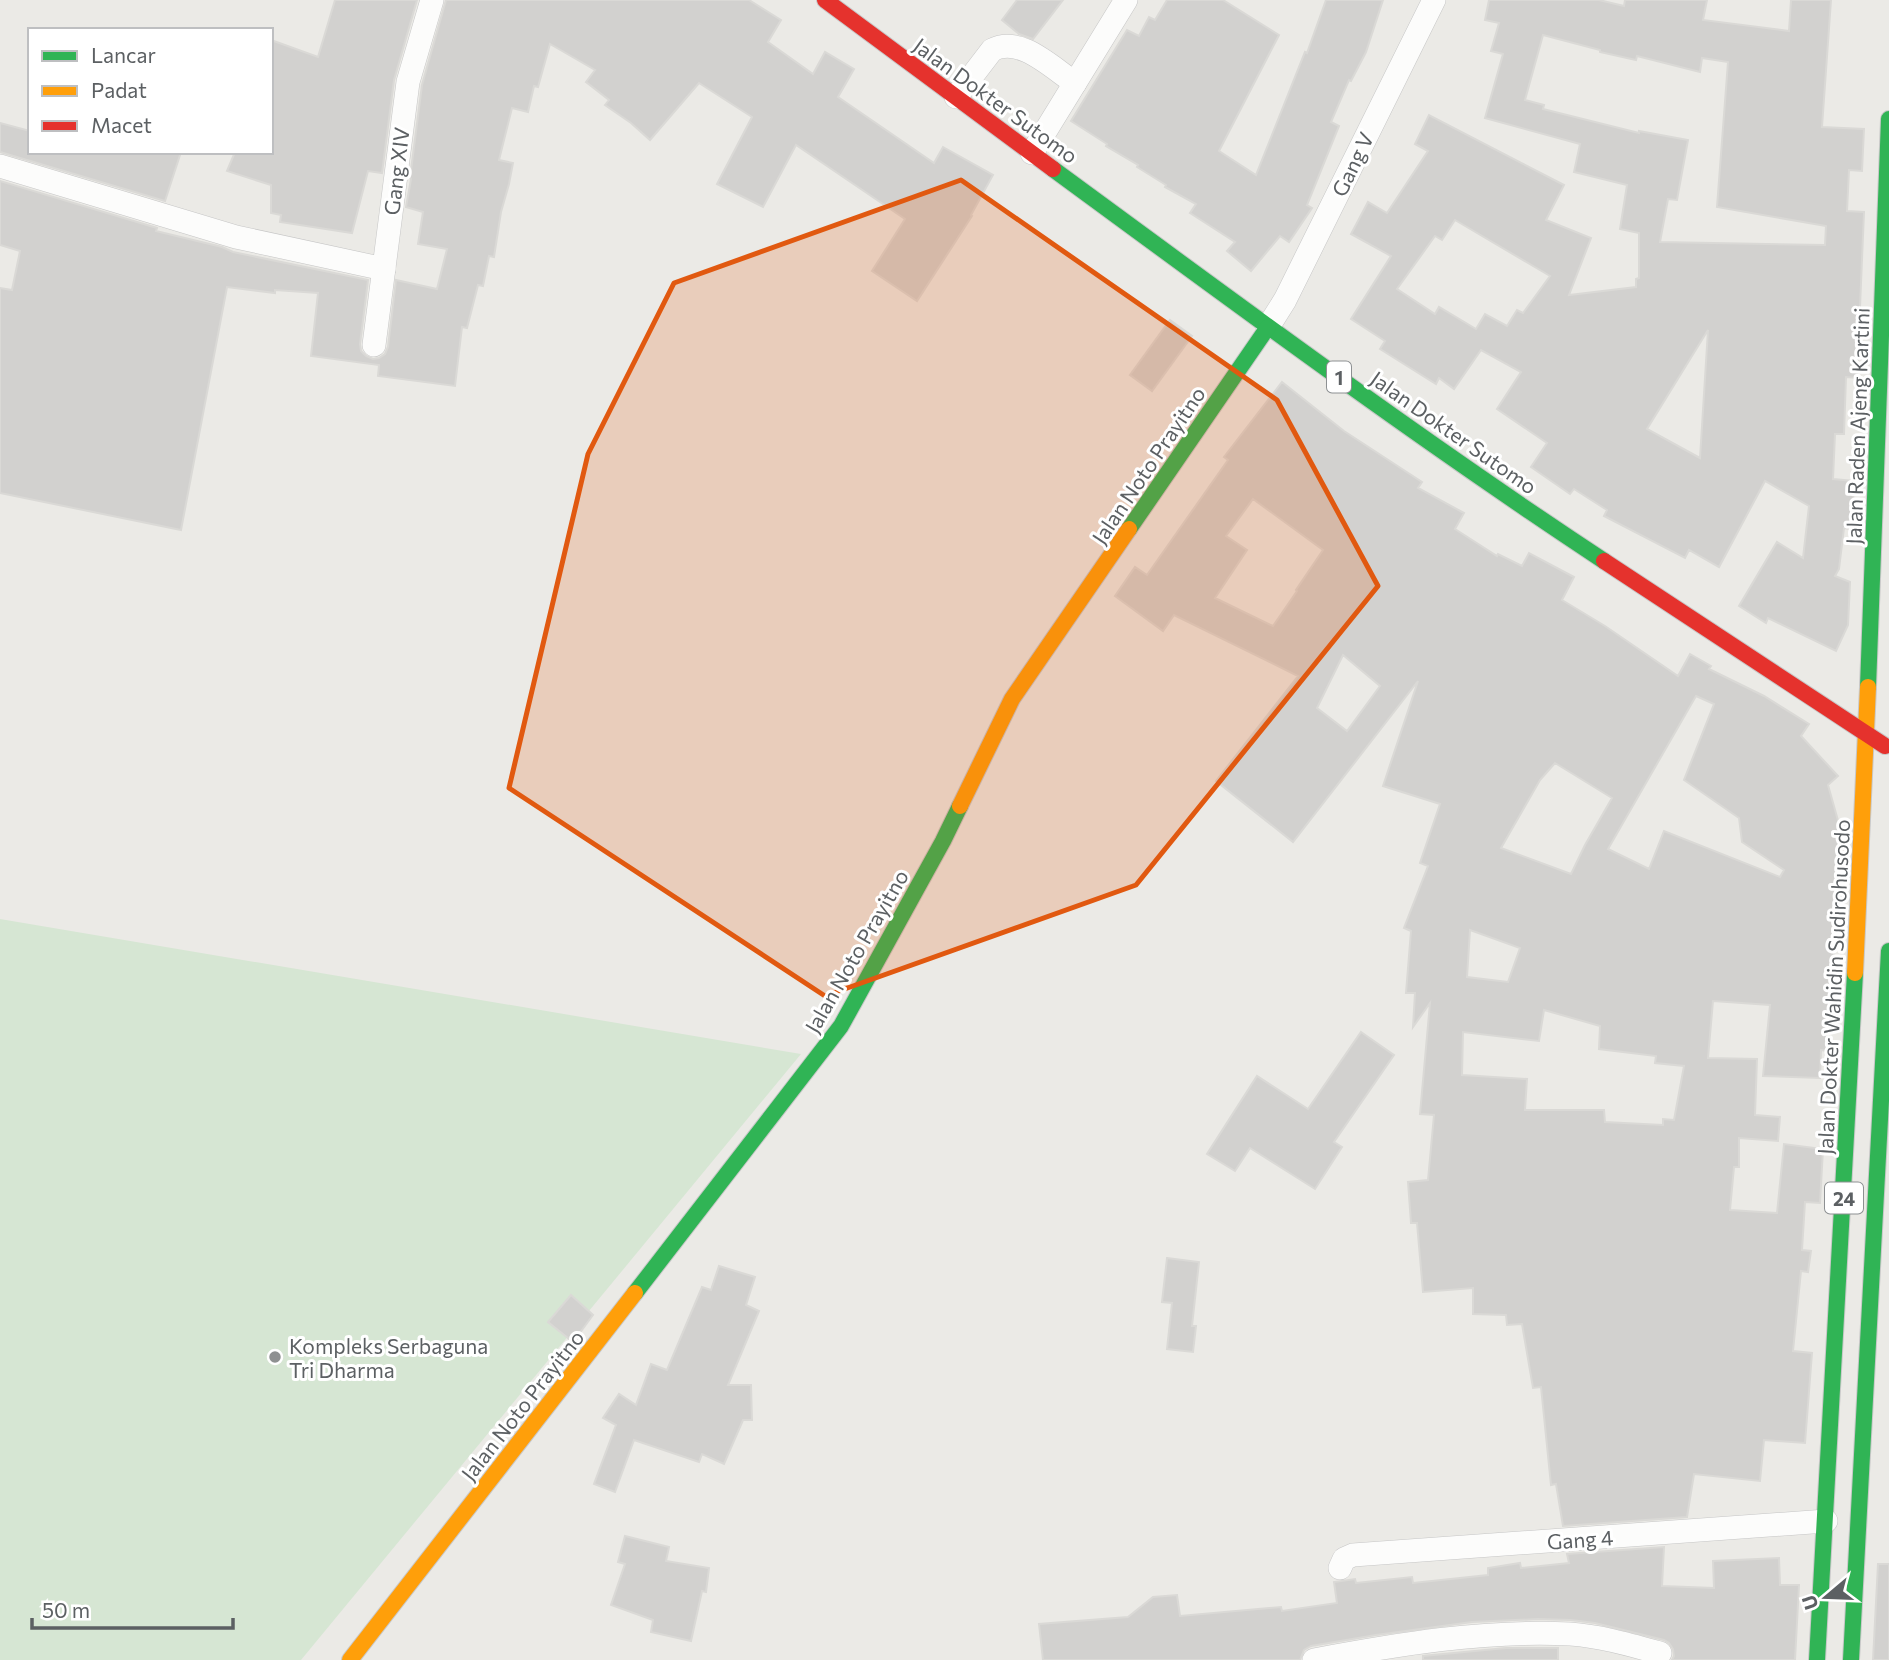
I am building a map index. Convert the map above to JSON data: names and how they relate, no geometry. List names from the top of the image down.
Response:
{
  "streets": {
    "main road": [
      "Jalan Dokter Sutomo",
      "1",
      "Jalan Raden Ajeng Kartini",
      "Jalan Noto Prayitno",
      "Jalan Dokter Wahidin Sudirohusodo",
      "24"
    ],
    "street": ["Gang V", "Gang XIV", "Gang 4"]
  },
  "crossings": [
    ["Jalan Dokter Sutomo", "Gang V"],
    ["Jalan Dokter Sutomo", "1"],
    ["Jalan Dokter Sutomo", "Jalan Raden Ajeng Kartini"],
    ["Jalan Dokter Sutomo", "Jalan Noto Prayitno"],
    ["Jalan Dokter Sutomo", "Jalan Dokter Wahidin Sudirohusodo"],
    ["Gang V", "Jalan Noto Prayitno"],
    ["1", "Jalan Raden Ajeng Kartini"],
    ["1", "Jalan Dokter Wahidin Sudirohusodo"],
    ["Jalan Raden Ajeng Kartini", "Jalan Dokter Wahidin Sudirohusodo"],
    ["Jalan Dokter Wahidin Sudirohusodo", "Gang 4"]
  ],
  "places": ["Kompleks Serbaguna Tri Dharma"],
  "legend": ["Lancar", "Padat", "Macet"],
  "scale_bar": "50 m",
  "north": "left"
}
